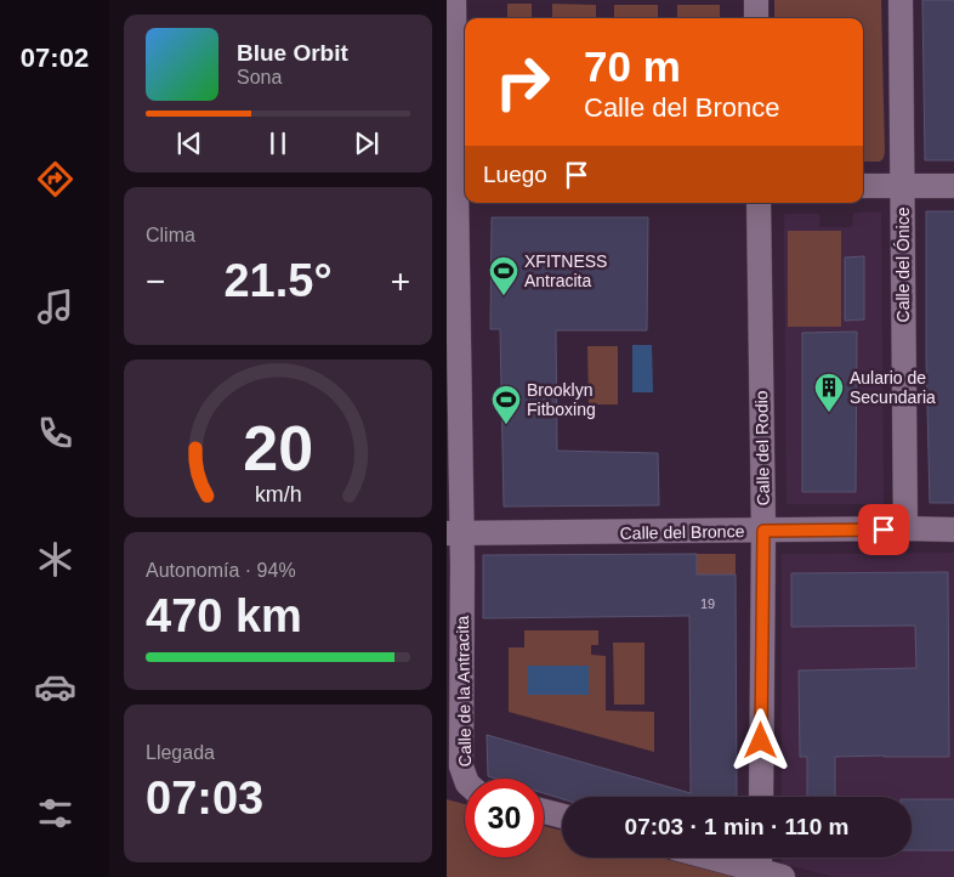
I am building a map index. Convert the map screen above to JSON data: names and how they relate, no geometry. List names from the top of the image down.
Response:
{
  "streets": {
    "street": [
      "Calle del Ónice",
      "Calle del Rodio",
      "Calle del Bronce",
      "Calle de la Antracita"
    ]
  },
  "crossings": [
    ["Calle del Ónice", "Calle del Bronce"],
    ["Calle del Rodio", "Calle del Bronce"],
    ["Calle del Bronce", "Calle de la Antracita"]
  ],
  "places": {
    "sports": ["XFITNESS Antracita", "Brooklyn Fitboxing"],
    "building": ["Aulario de Secundaria"]
  },
  "house_numbers": ["19"],
  "page": {
    "tabs": "07:02",
    "turn": ["70 m", "Calle del Bronce"],
    "song": ["Blue Orbit", "Sona"],
    "then": "Luego",
    "tile": [
      "Clima",
      ["Autonomía · 94%", "470 km"],
      ["Llegada", "07:03"]
    ],
    "heat": ["−", "21.5°", "+"],
    "limit": "30",
    "trip": "07:03 · 1 min · 110 m",
    "gauge": ["20", "km/h"]
  }
}
